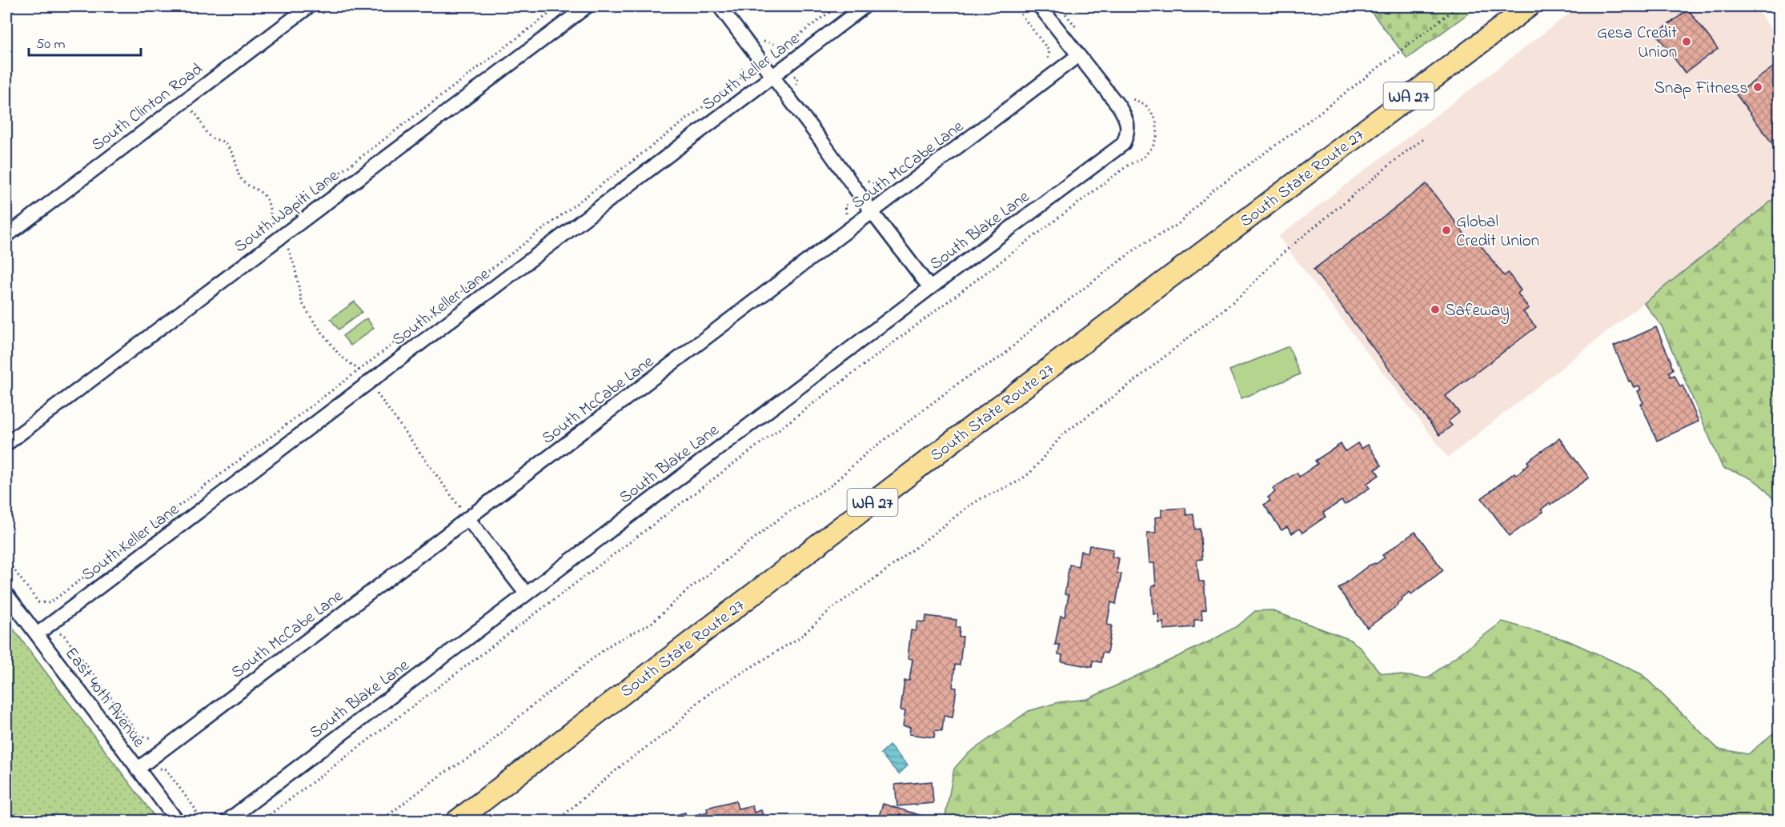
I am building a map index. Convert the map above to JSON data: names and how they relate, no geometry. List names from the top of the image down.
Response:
{
  "streets": {
    "main road": ["WA 27", "South State Route 27"],
    "street": [
      "South Keller Lane",
      "South Clinton Road",
      "South McCabe Lane",
      "South Wapiti Lane",
      "South Blake Lane",
      "East 40th Avenue"
    ]
  },
  "crossings": [
    ["South Keller Lane", "East 40th Avenue"],
    ["South McCabe Lane", "South Blake Lane"],
    ["South McCabe Lane", "East 40th Avenue"]
  ],
  "places": [
    "Gesa Credit Union",
    "Snap Fitness",
    "Global Credit Union",
    "Safeway"
  ],
  "scale_bar": "50 m"
}
